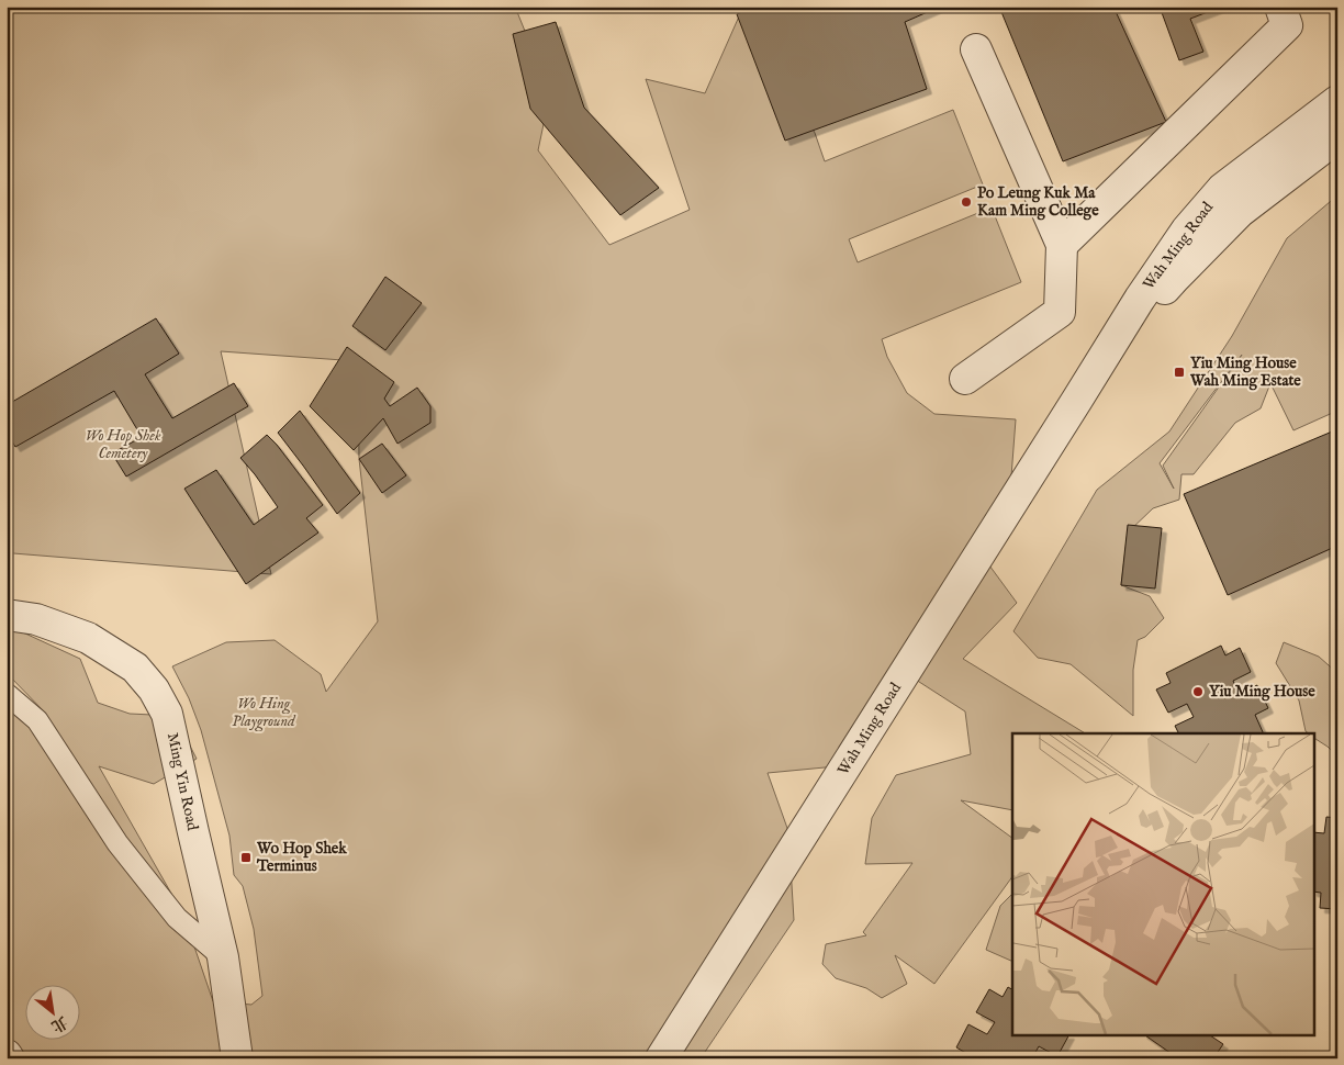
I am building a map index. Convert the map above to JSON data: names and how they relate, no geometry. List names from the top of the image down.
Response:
{
  "streets": {
    "street": ["Wah Ming Road", "Ming Yin Road"]
  },
  "parks": ["Wo Hop Shek Cemetery", "Wo Hing Playground"],
  "places": {
    "other": ["Po Leung Kuk Ma Kam Ming College", "Yiu Ming House"],
    "transit": ["Yiu Ming House Wah Ming Estate", "Wo Hop Shek Terminus"]
  },
  "north": "bottom right"
}
